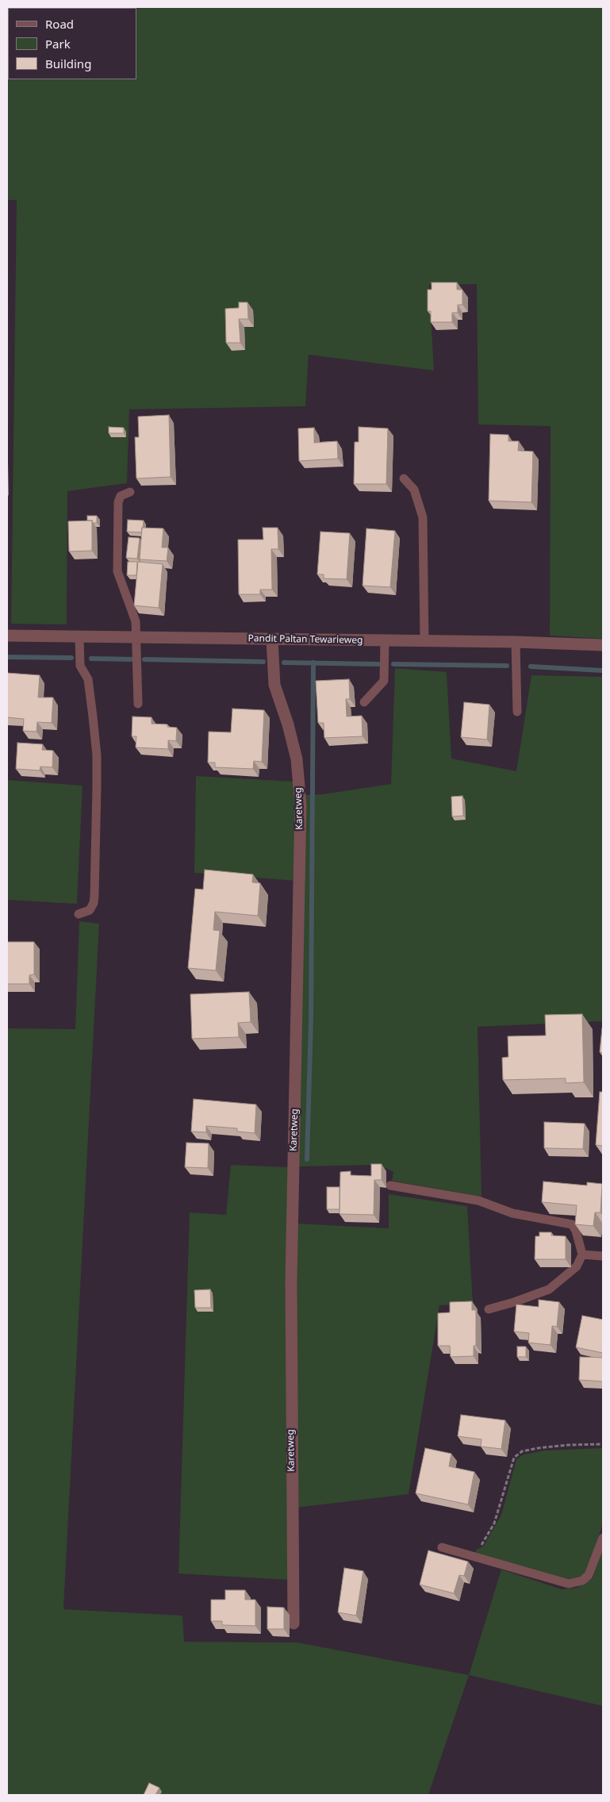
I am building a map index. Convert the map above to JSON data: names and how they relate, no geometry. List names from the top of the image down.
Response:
{
  "streets": {
    "street": ["Pandit Paltan Tewarieweg", "Karetweg"]
  },
  "crossings": [
    ["Pandit Paltan Tewarieweg", "Karetweg"]
  ],
  "legend": ["Road", "Park", "Building"]
}
